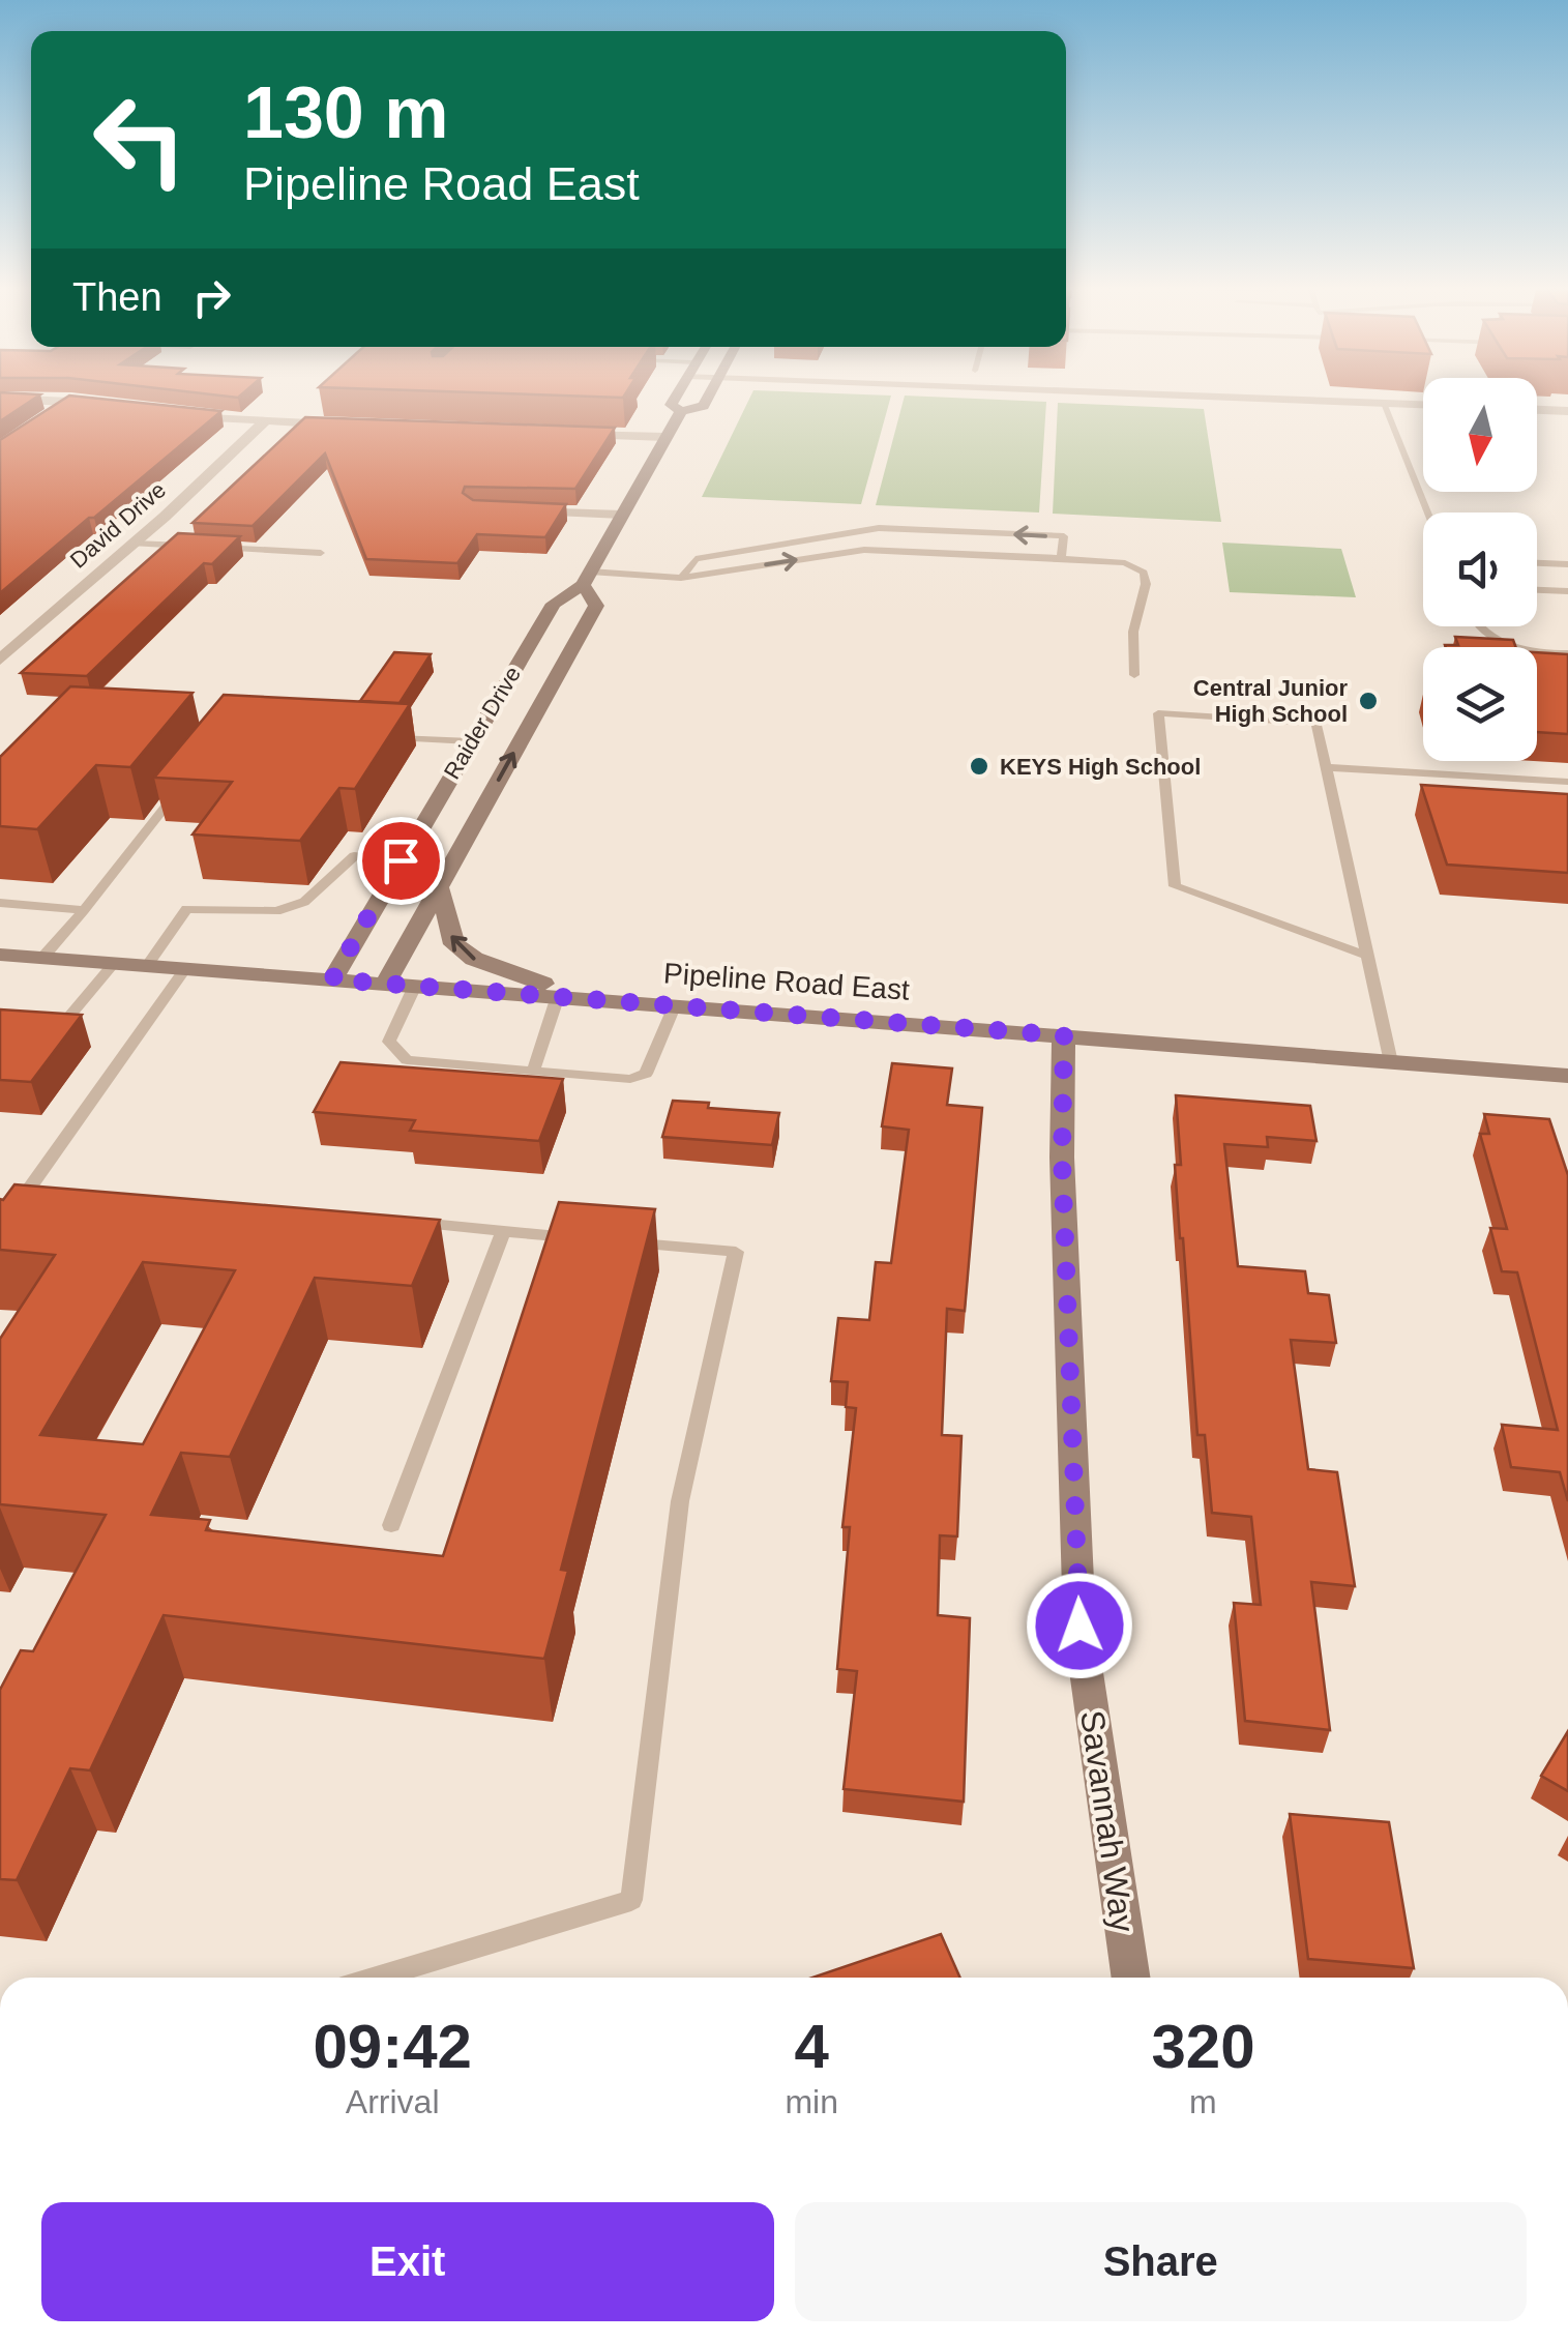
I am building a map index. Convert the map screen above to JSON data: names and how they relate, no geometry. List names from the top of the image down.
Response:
{
  "streets": {
    "main road": ["Raider Drive", "Pipeline Road East", "Savannah Way"],
    "street": ["David Drive"]
  },
  "crossings": [
    ["Raider Drive", "Pipeline Road East"],
    ["Pipeline Road East", "Savannah Way"]
  ],
  "places": ["Central Junior High School", "KEYS High School"],
  "north": "bottom",
  "page": {
    "turn": ["130 m", "Pipeline Road East"],
    "then": "Then",
    "eta": [
      "09:42",
      "Arrival",
      "4",
      "min",
      "320",
      "m"
    ],
    "buttons": ["Exit", "Share"]
  }
}
